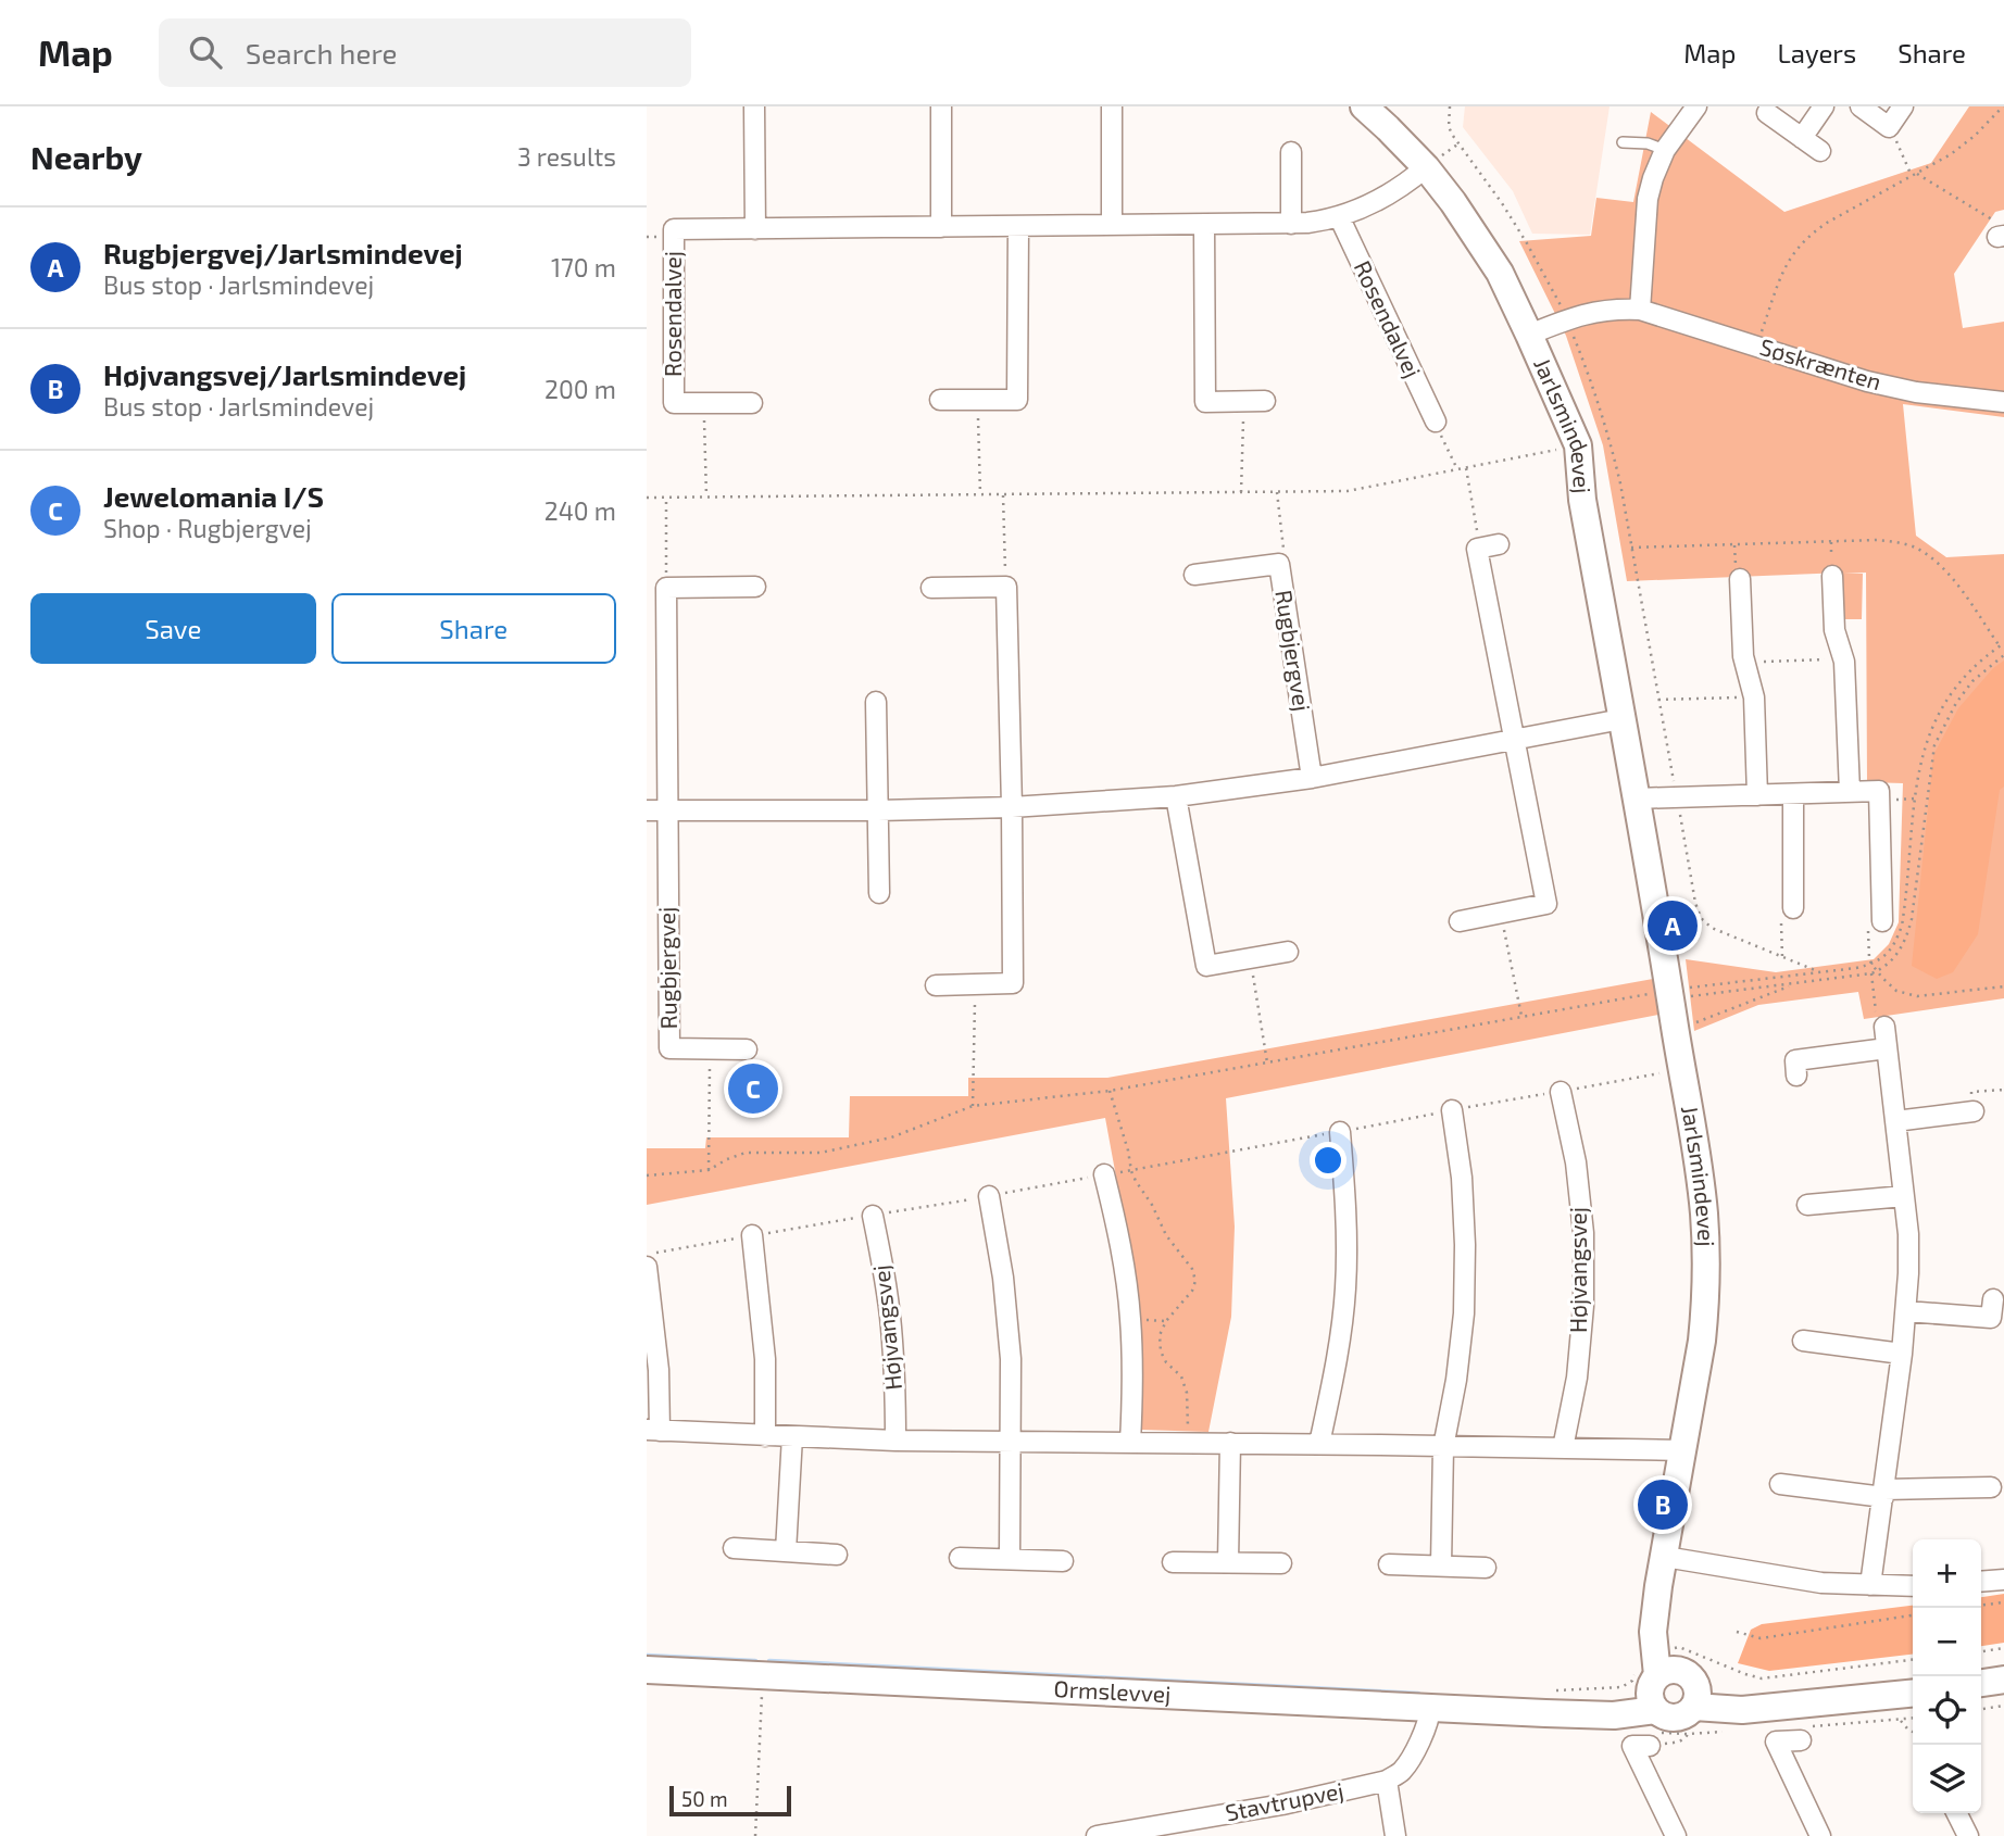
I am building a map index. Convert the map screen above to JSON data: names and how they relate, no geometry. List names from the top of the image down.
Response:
{
  "streets": {
    "street": [
      "Rosendalvej",
      "Søskrænten",
      "Jarlsmindevej",
      "Rugbjergvej",
      "Højvangsvej",
      "Ormslevvej",
      "Stavtrupvej"
    ]
  },
  "crossings": [
    ["Rosendalvej", "Jarlsmindevej"],
    ["Søskrænten", "Jarlsmindevej"],
    ["Jarlsmindevej", "Ormslevvej"]
  ],
  "scale_bar": "50 m",
  "page": {
    "header": "Map",
    "search": "Search here",
    "nav": ["Map", "Layers", "Share"],
    "heading": ["Nearby", "3 results"],
    "list": [
      {
        "mark": "A",
        "name": "Rugbjergvej/Jarlsmindevej",
        "note": "Bus stop · Jarlsmindevej",
        "value": "170 m"
      },
      {
        "mark": "B",
        "name": "Højvangsvej/Jarlsmindevej",
        "note": "Bus stop · Jarlsmindevej",
        "value": "200 m"
      },
      {
        "mark": "C",
        "name": "Jewelomania I/S",
        "note": "Shop · Rugbjergvej",
        "value": "240 m"
      }
    ],
    "buttons": ["Save", "Share"],
    "pins": ["A", "C", "B"],
    "map_buttons": ["+", "−"],
    "scale": "50 m"
  }
}
